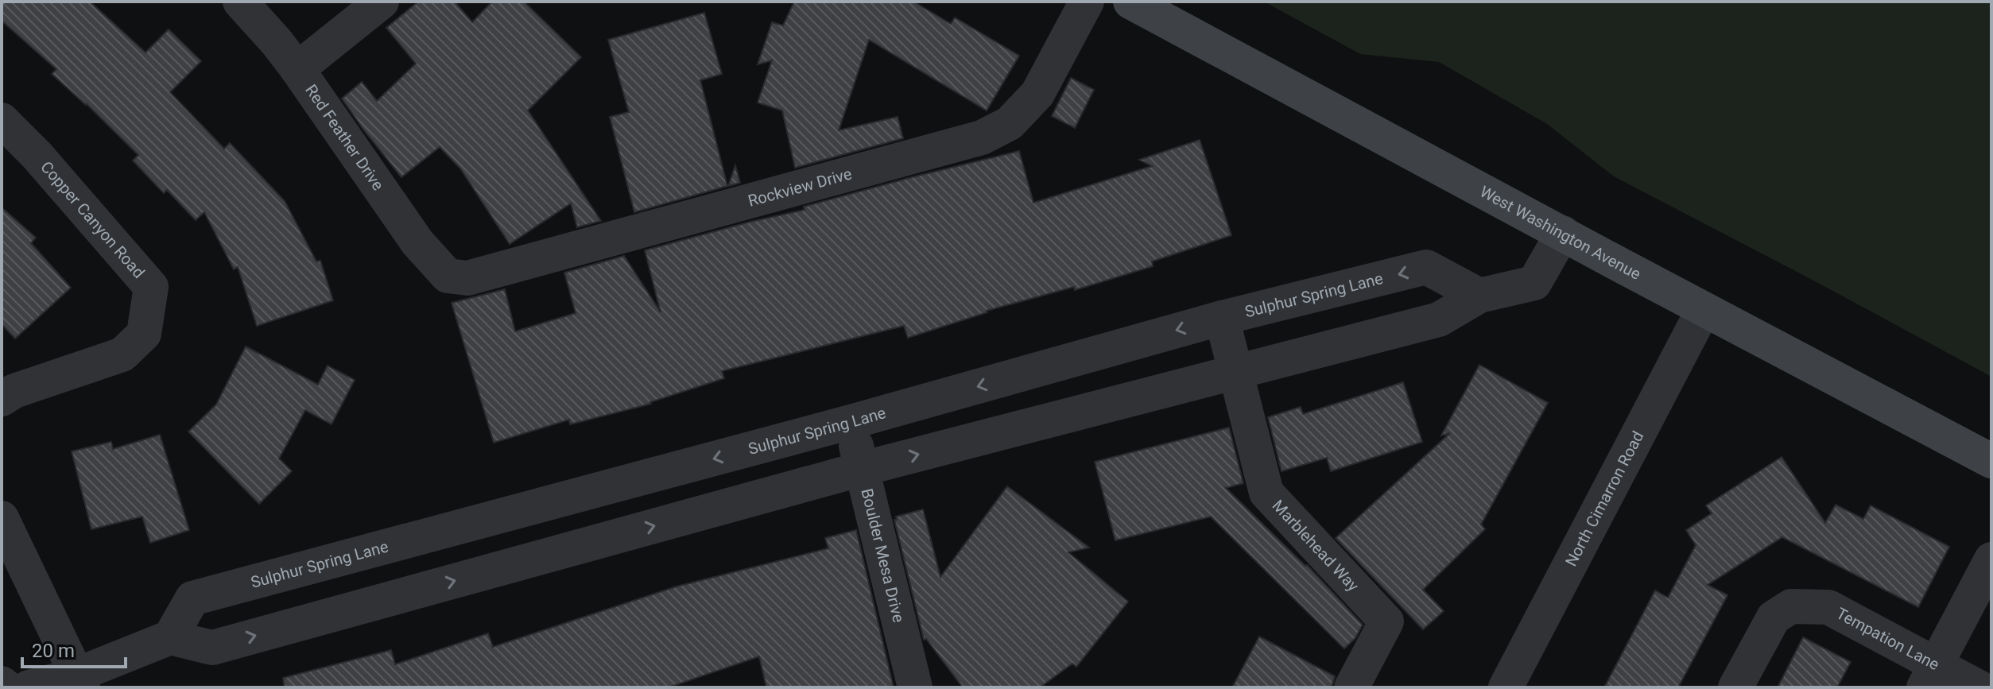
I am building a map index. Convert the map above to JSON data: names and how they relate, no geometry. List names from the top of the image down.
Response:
{
  "streets": {
    "main road": ["West Washington Avenue"],
    "street": [
      "Red Feather Drive",
      "Rockview Drive",
      "Copper Canyon Road",
      "Sulphur Spring Lane",
      "North Cimarron Road",
      "Marblehead Way",
      "Boulder Mesa Drive",
      "Tempation Lane"
    ]
  },
  "crossings": [
    ["Red Feather Drive", "Rockview Drive"],
    ["West Washington Avenue", "North Cimarron Road"],
    ["Sulphur Spring Lane", "Marblehead Way"],
    ["Sulphur Spring Lane", "Boulder Mesa Drive"]
  ],
  "scale_bar": "20 m"
}
